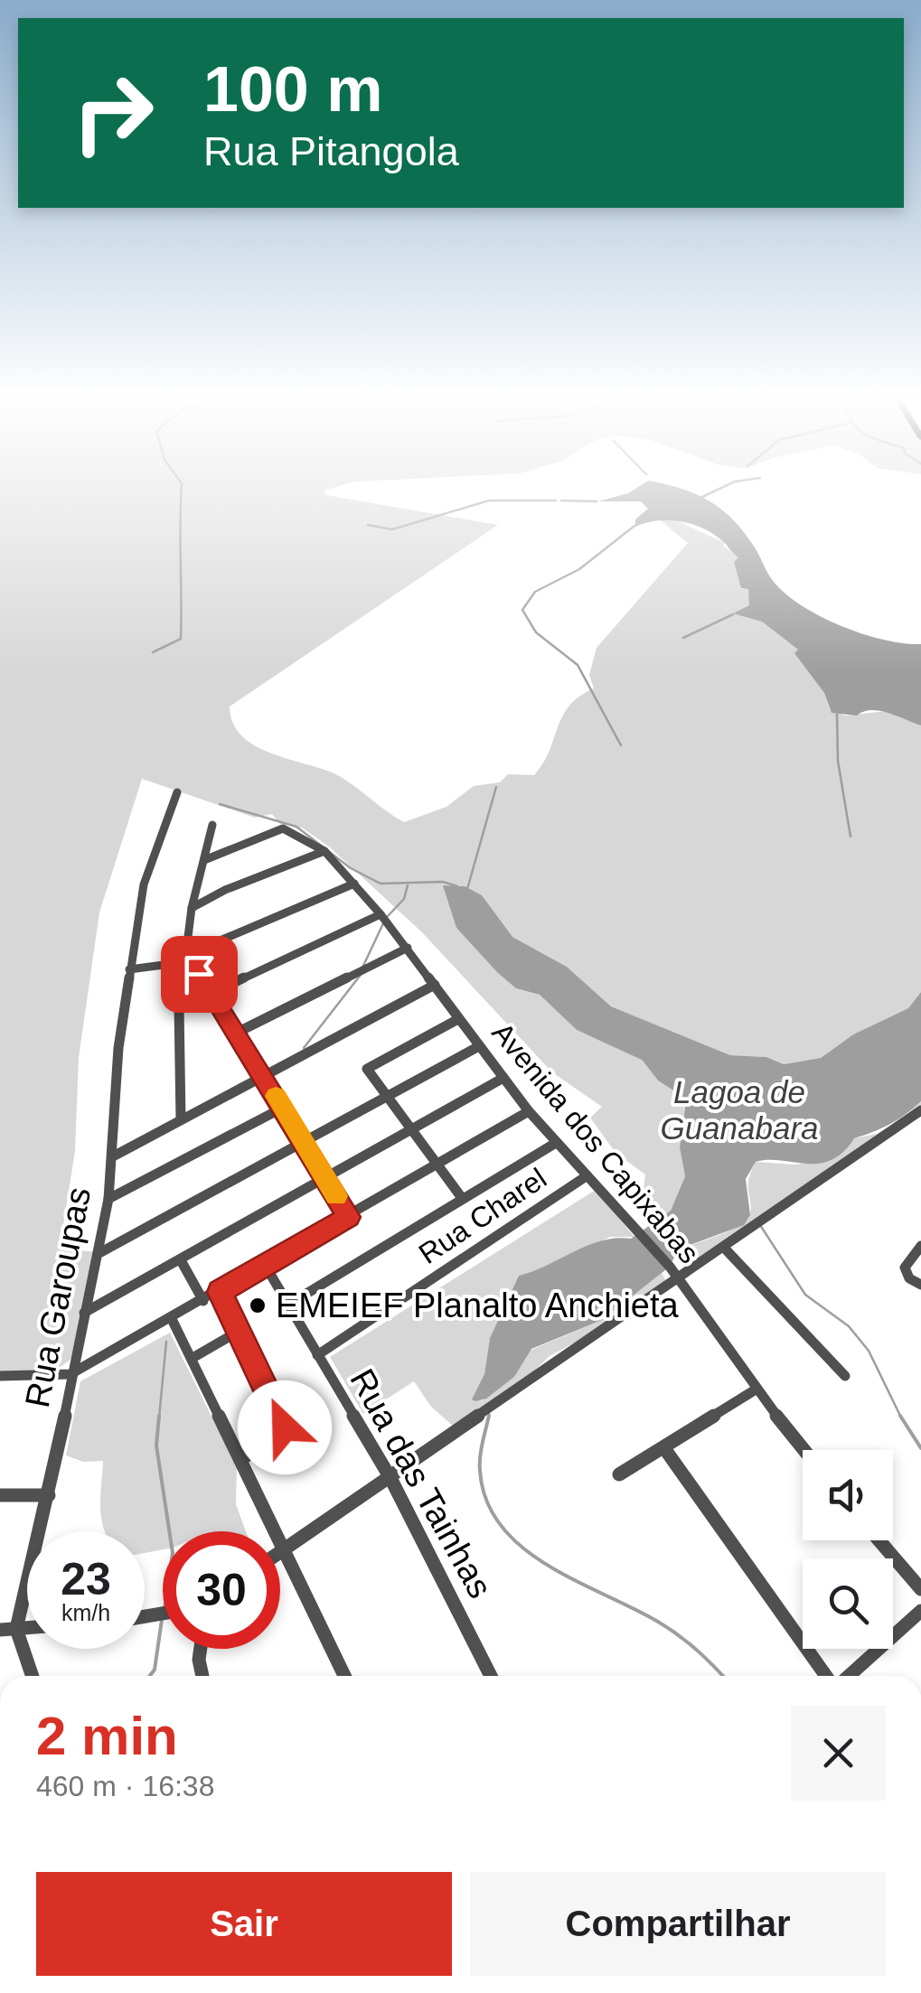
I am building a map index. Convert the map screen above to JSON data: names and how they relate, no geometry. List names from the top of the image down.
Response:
{
  "streets": {
    "street": [
      "Avenida dos Capixabas",
      "Rua Charel",
      "Rua Garoupas",
      "Rua das Tainhas"
    ]
  },
  "crossings": [
    ["Avenida dos Capixabas", "Rua Charel"],
    ["Rua Charel", "Rua das Tainhas"]
  ],
  "water": ["Lagoa de Guanabara"],
  "places": ["EMEIEF Planalto Anchieta"],
  "page": {
    "turn": ["100 m", "Rua Pitangola"],
    "speed": "23 km/h",
    "limit": "30",
    "heading": ["2 min", "460 m · 16:38"],
    "buttons": ["Sair", "Compartilhar"]
  }
}
